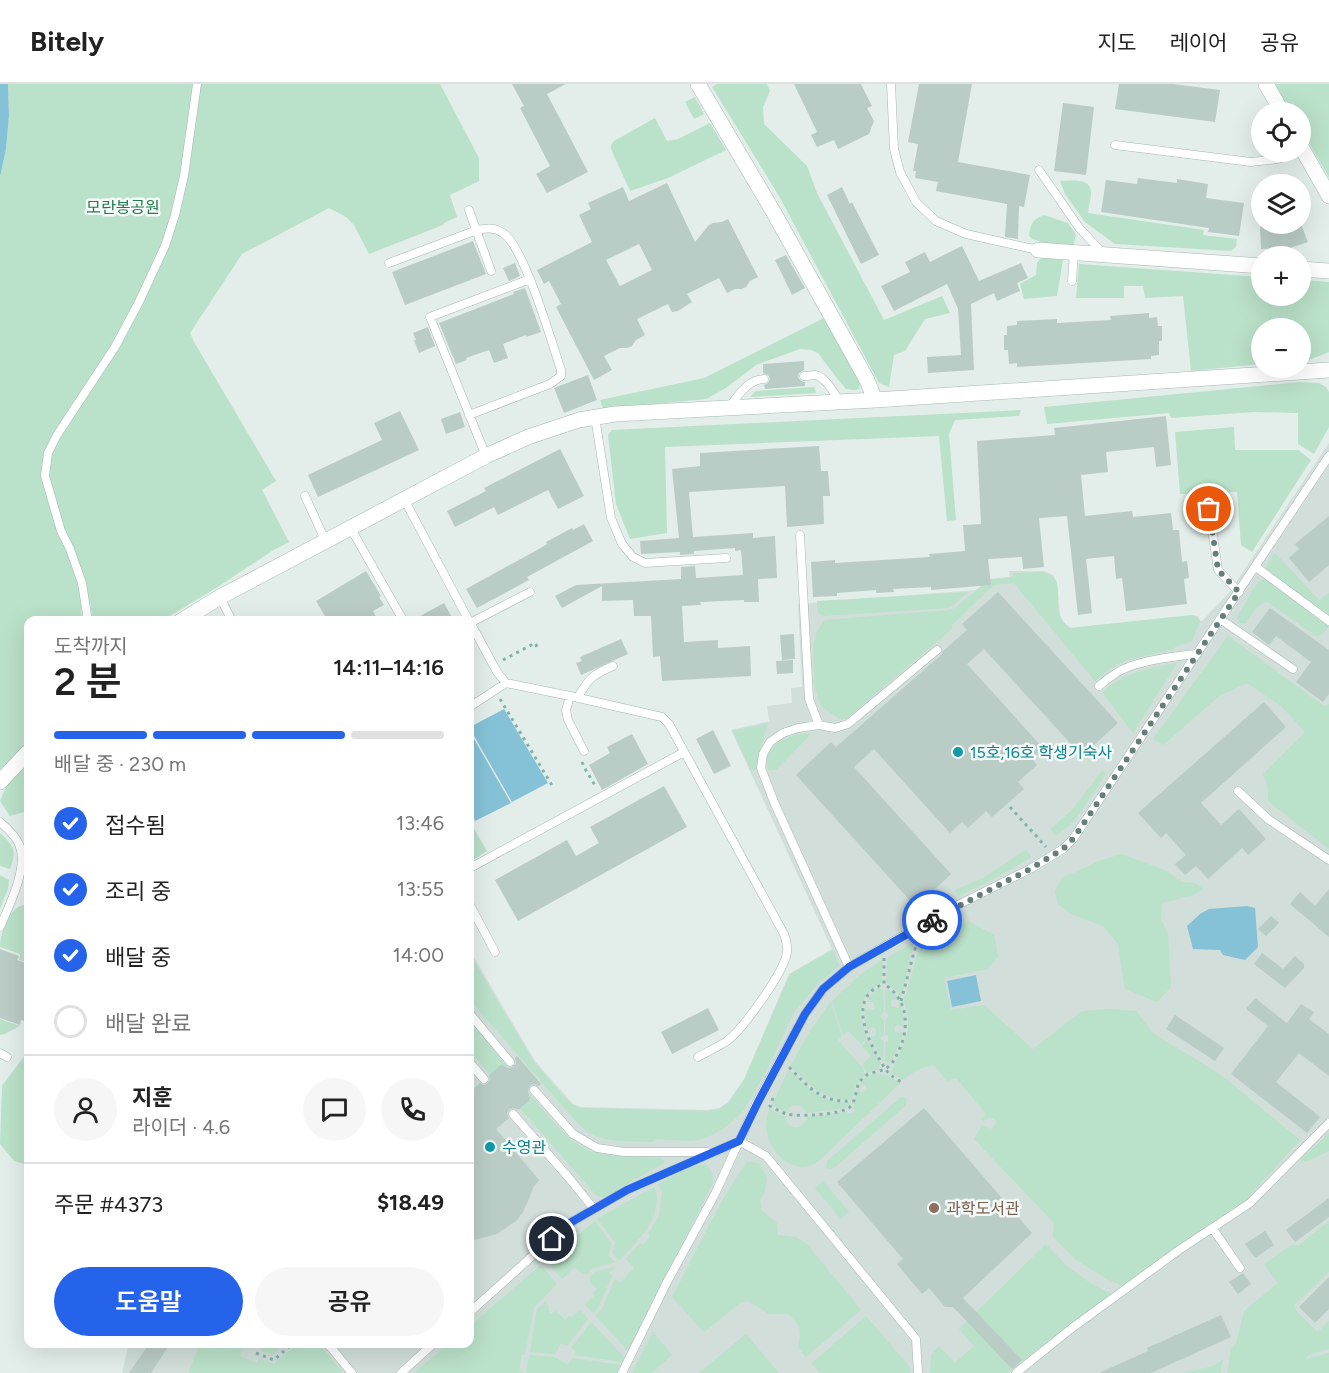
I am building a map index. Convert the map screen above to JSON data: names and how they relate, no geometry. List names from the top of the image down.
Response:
{
  "parks": ["모란봉공원"],
  "places": ["15호,16호 학생기숙사", "수영관", "과학도서관"],
  "page": {
    "header": "Bitely",
    "nav": ["지도", "레이어", "공유"],
    "map_buttons": ["+", "−"],
    "heading": ["2 분", "도착까지", "14:11–14:16"],
    "panel": [
      "지훈",
      "라이더 · 4.6",
      "주문 #4373",
      "$18.49"
    ],
    "bar": "배달 중 · 230 m",
    "list": [
      ["접수됨", "13:46"],
      ["조리 중", "13:55"],
      ["배달 중", "14:00"],
      "배달 완료"
    ],
    "buttons": ["도움말", "공유"]
  }
}
